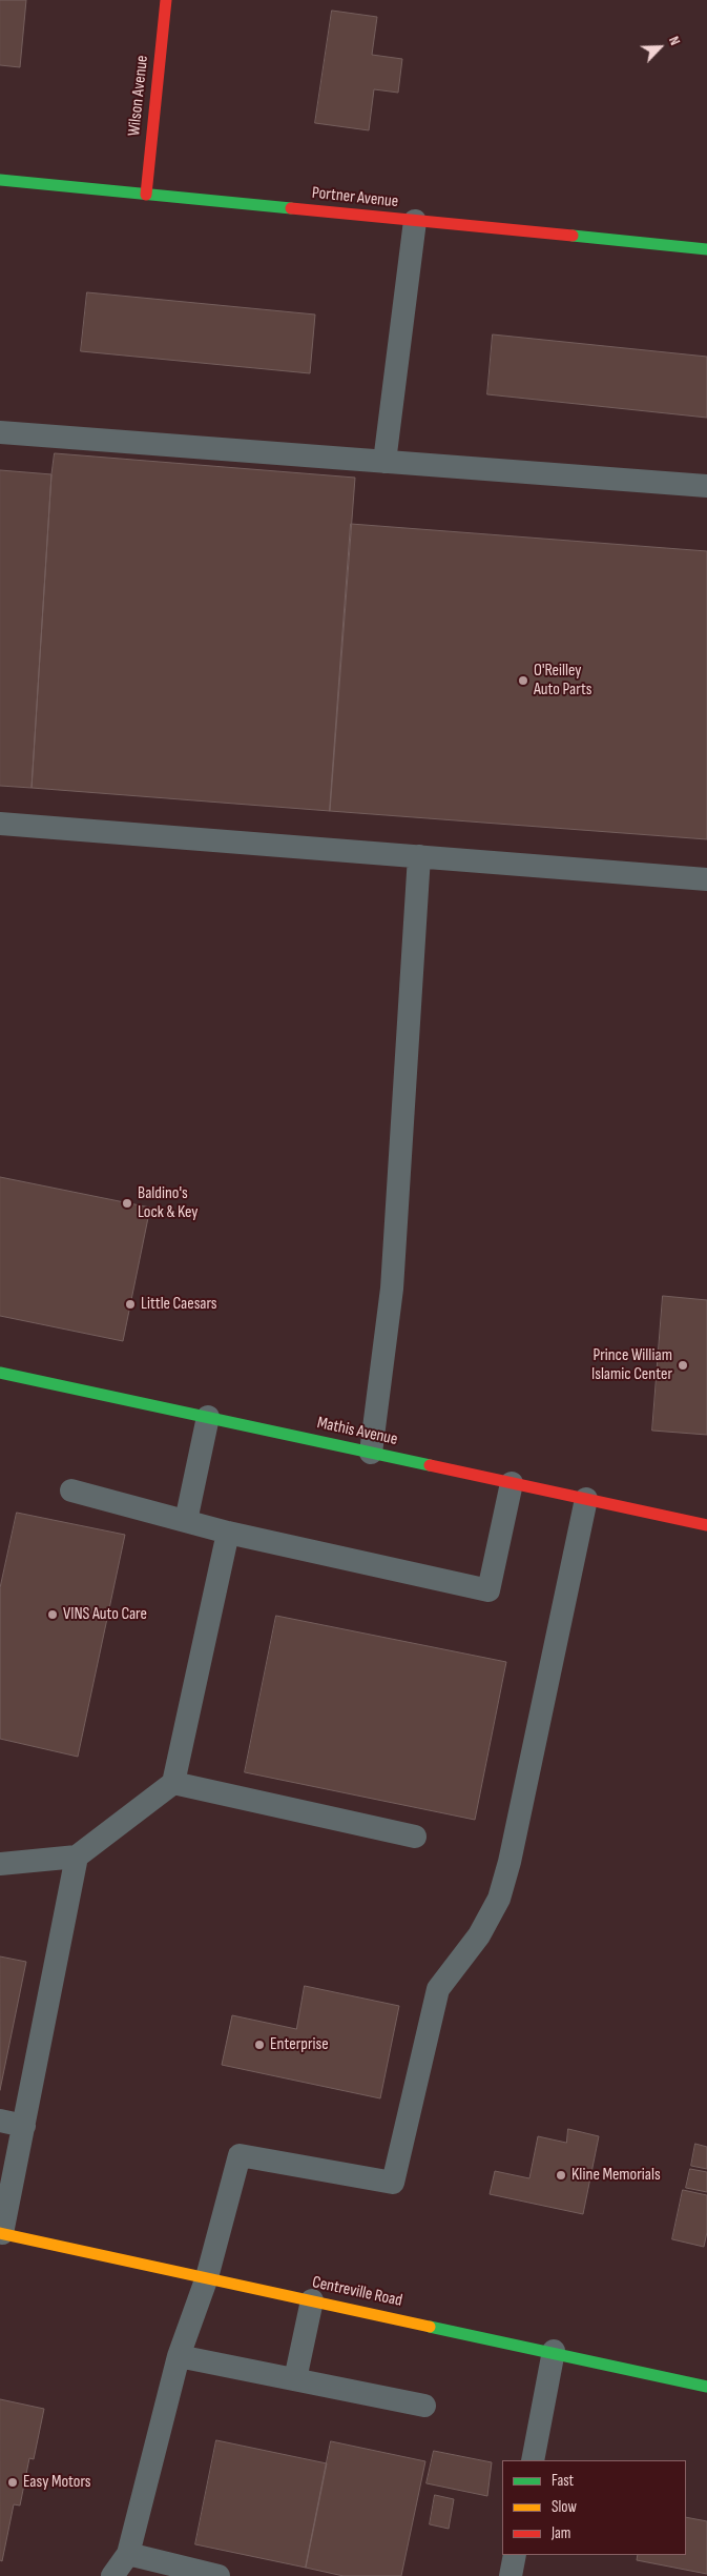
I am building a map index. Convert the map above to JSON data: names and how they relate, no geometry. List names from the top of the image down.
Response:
{
  "streets": {
    "main road": [
      "Wilson Avenue",
      "Portner Avenue",
      "Mathis Avenue",
      "Centreville Road"
    ]
  },
  "crossings": [
    ["Wilson Avenue", "Portner Avenue"]
  ],
  "places": [
    "O'Reilley Auto Parts",
    "Baldino's Lock & Key",
    "Little Caesars",
    "Prince William Islamic Center",
    "VINS Auto Care",
    "Enterprise",
    "Kline Memorials",
    "Easy Motors"
  ],
  "legend": ["Fast", "Slow", "Jam"],
  "north": "top right"
}
